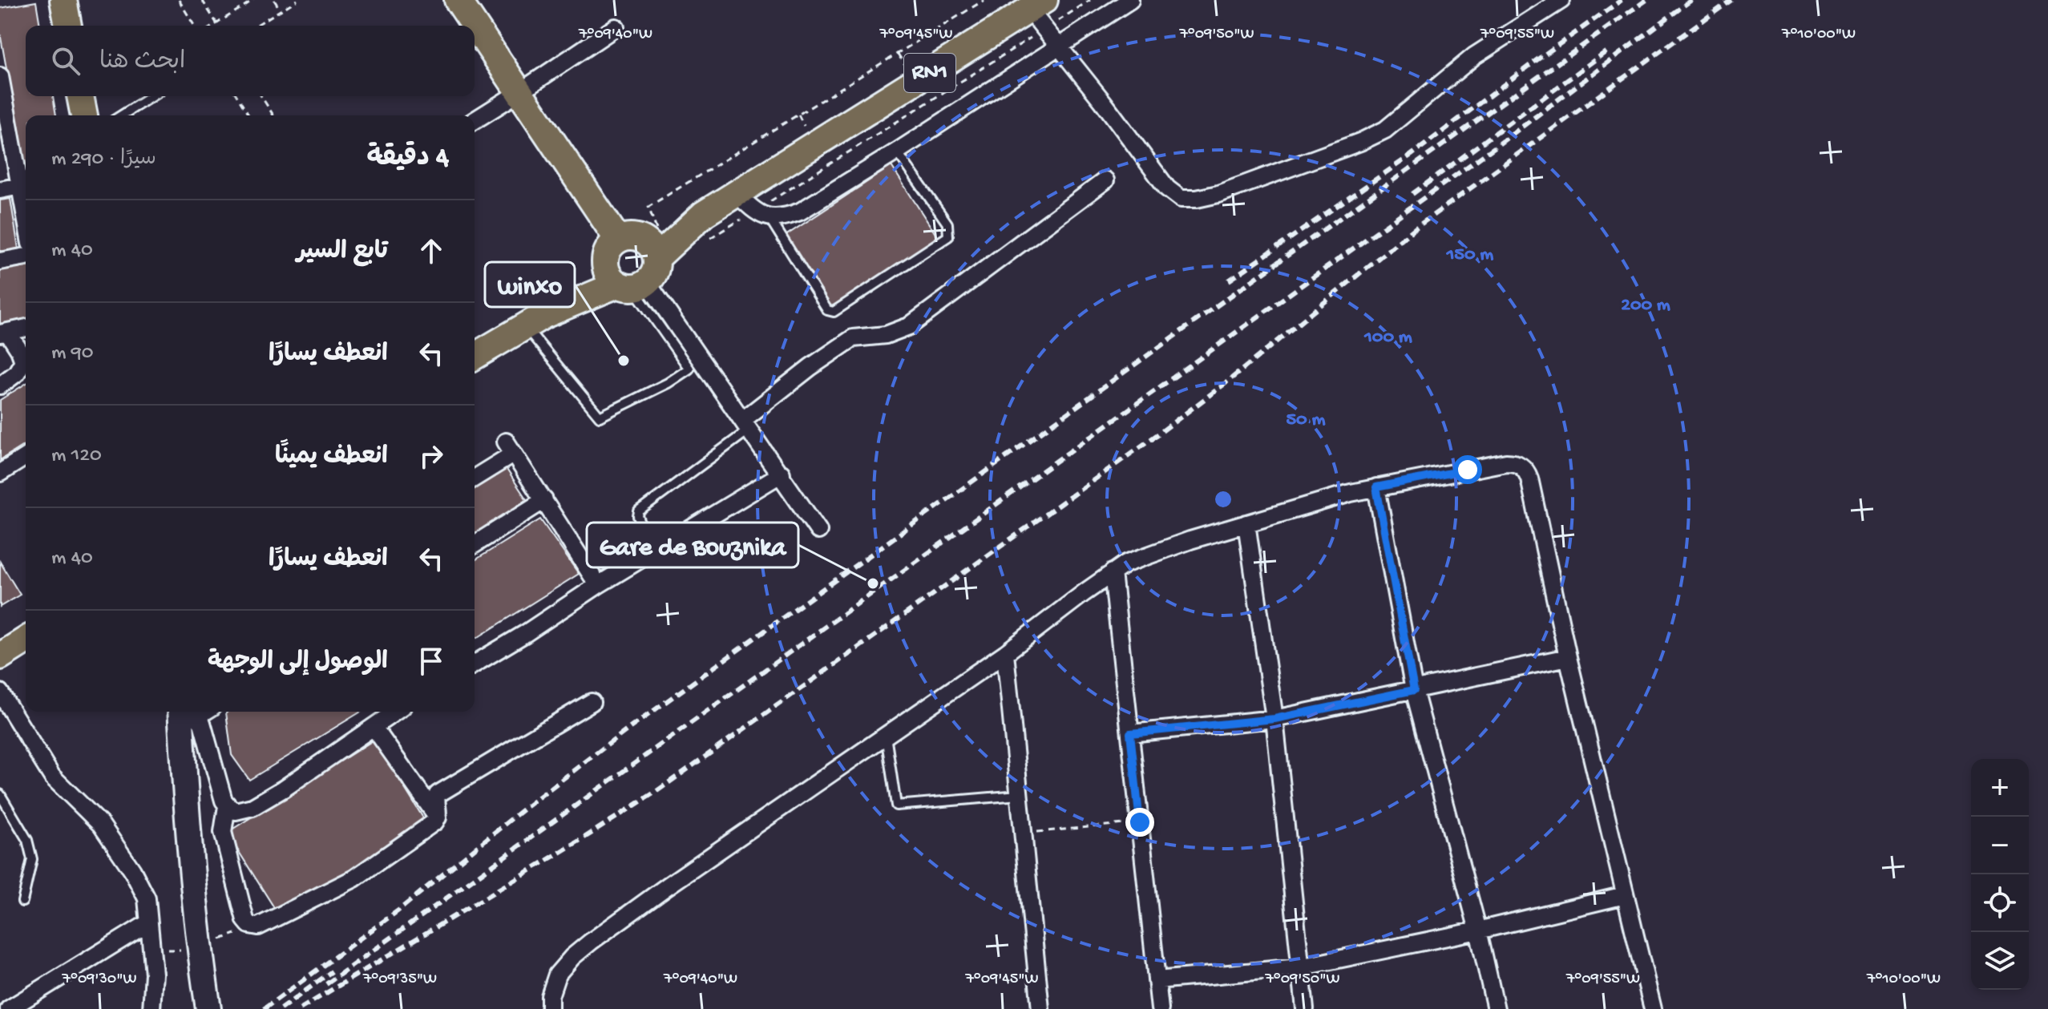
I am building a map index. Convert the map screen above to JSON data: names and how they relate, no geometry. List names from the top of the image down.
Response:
{
  "streets": {
    "main road": ["RN1"]
  },
  "places": ["winxo", "Gare de Bouznika"],
  "page": {
    "search": "ابحث هنا",
    "heading": ["4 دقيقة", "سيرًا · 290 m"],
    "list": [
      ["تابع السير", "40 m"],
      ["انعطف يسارًا", "90 m"],
      ["انعطف يمينًا", "120 m"],
      ["انعطف يسارًا", "40 m"],
      "الوصول إلى الوجهة"
    ],
    "map_buttons": ["+", "−"]
  },
  "coordinates": [
    "7°09'40\"W",
    "7°09'45\"W",
    "7°09'50\"W",
    "7°09'55\"W",
    "7°10'00\"W",
    "7°09'30\"W",
    "7°09'35\"W"
  ],
  "rings": [
    "150 m",
    "200 m",
    "100 m",
    "50 m"
  ]
}
